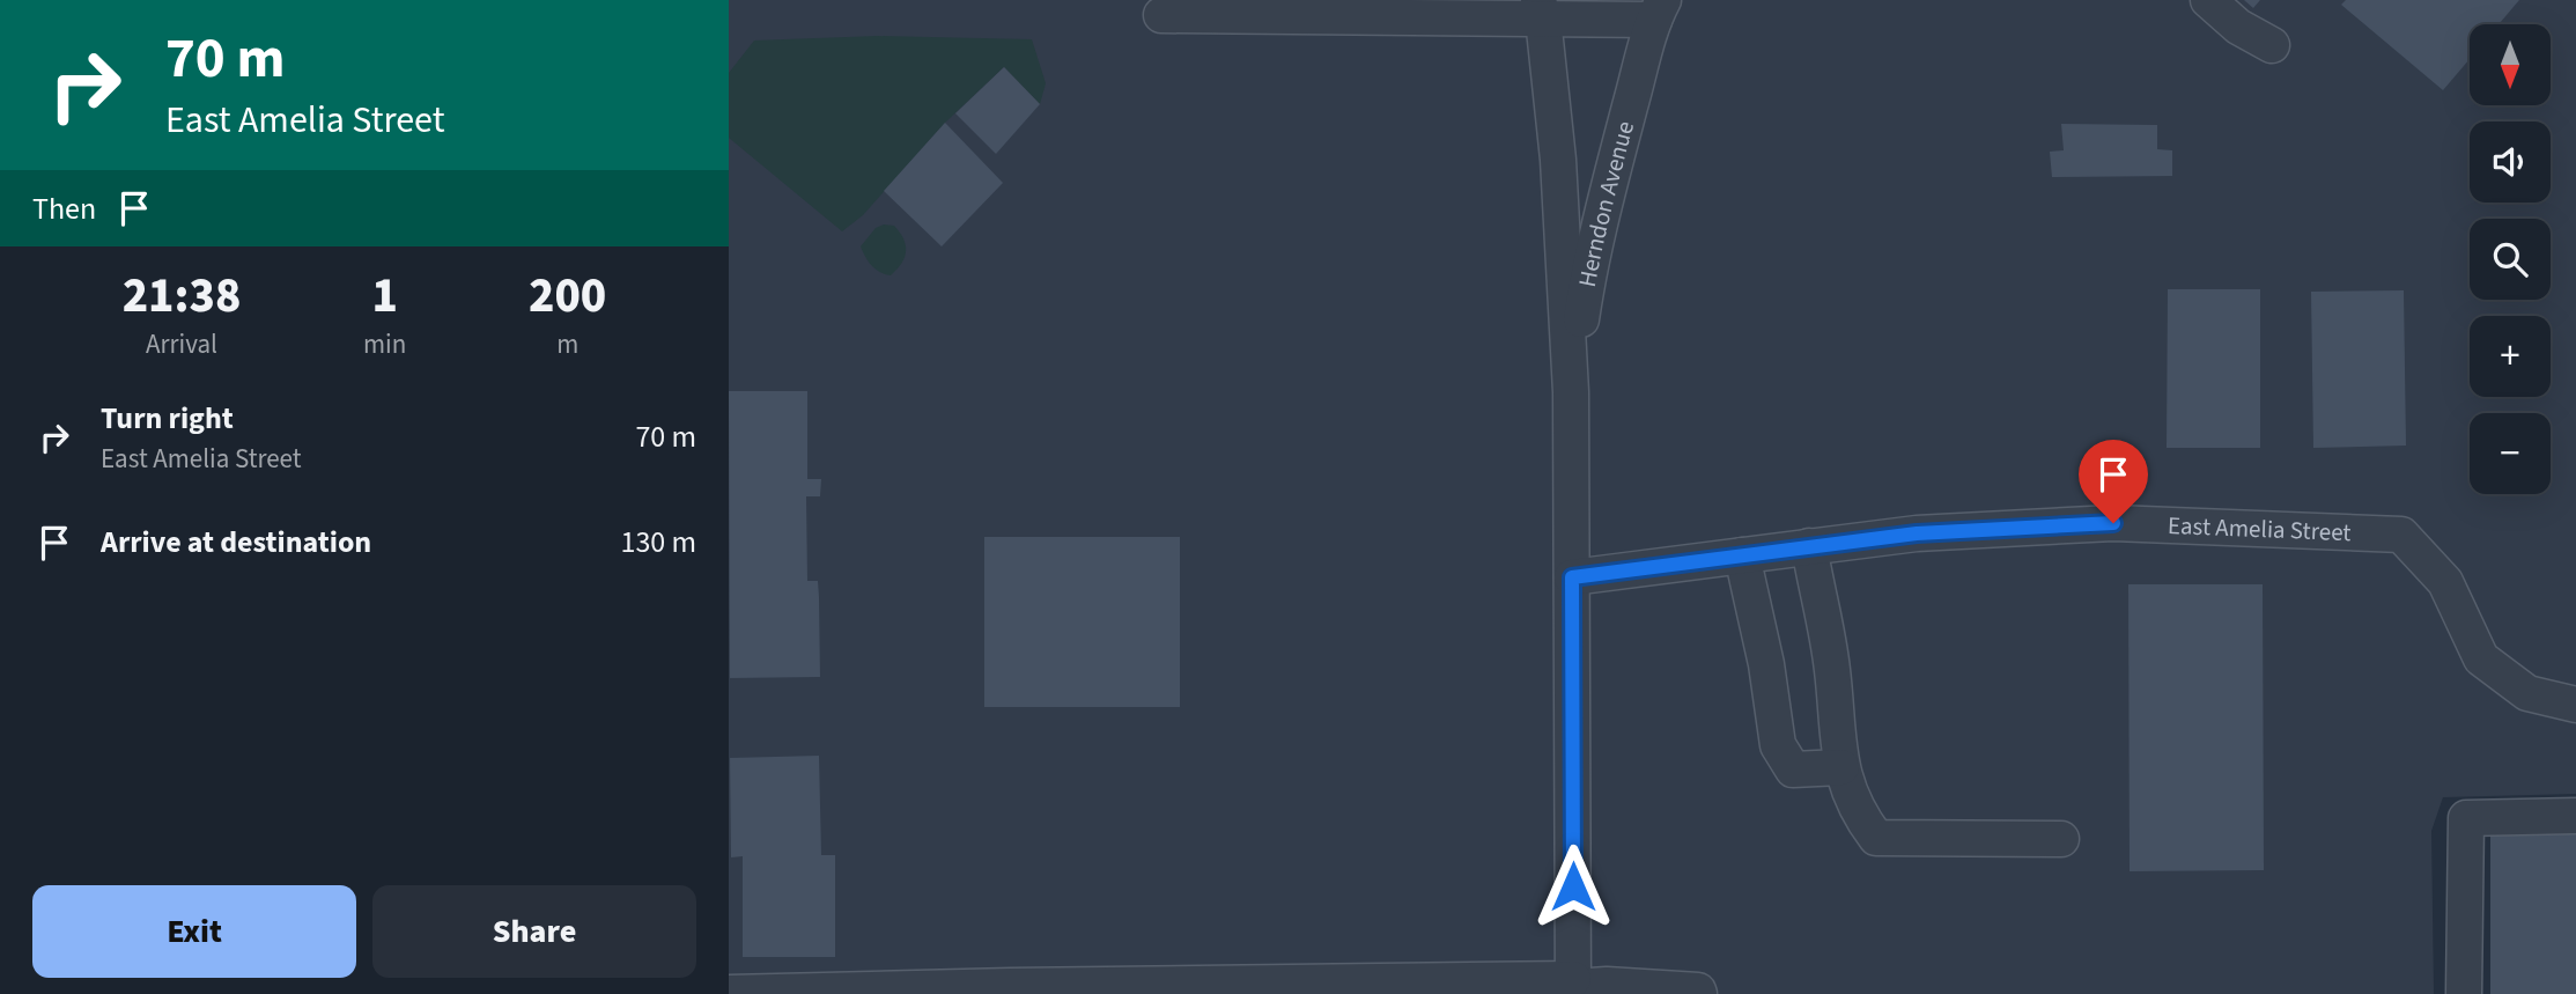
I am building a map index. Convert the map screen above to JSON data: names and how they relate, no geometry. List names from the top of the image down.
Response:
{
  "streets": {
    "street": ["Herndon Avenue", "East Amelia Street"]
  },
  "crossings": [
    ["Herndon Avenue", "East Amelia Street"]
  ],
  "north": "bottom",
  "page": {
    "turn": ["70 m", "East Amelia Street"],
    "map_buttons": ["+", "−"],
    "then": "Then",
    "eta": [
      "21:38",
      "Arrival",
      "1",
      "min",
      "200",
      "m"
    ],
    "list": [
      {
        "name": "Turn right",
        "note": "East Amelia Street",
        "value": "70 m"
      },
      {
        "name": "Arrive at destination",
        "value": "130 m"
      }
    ],
    "buttons": ["Exit", "Share"]
  }
}
